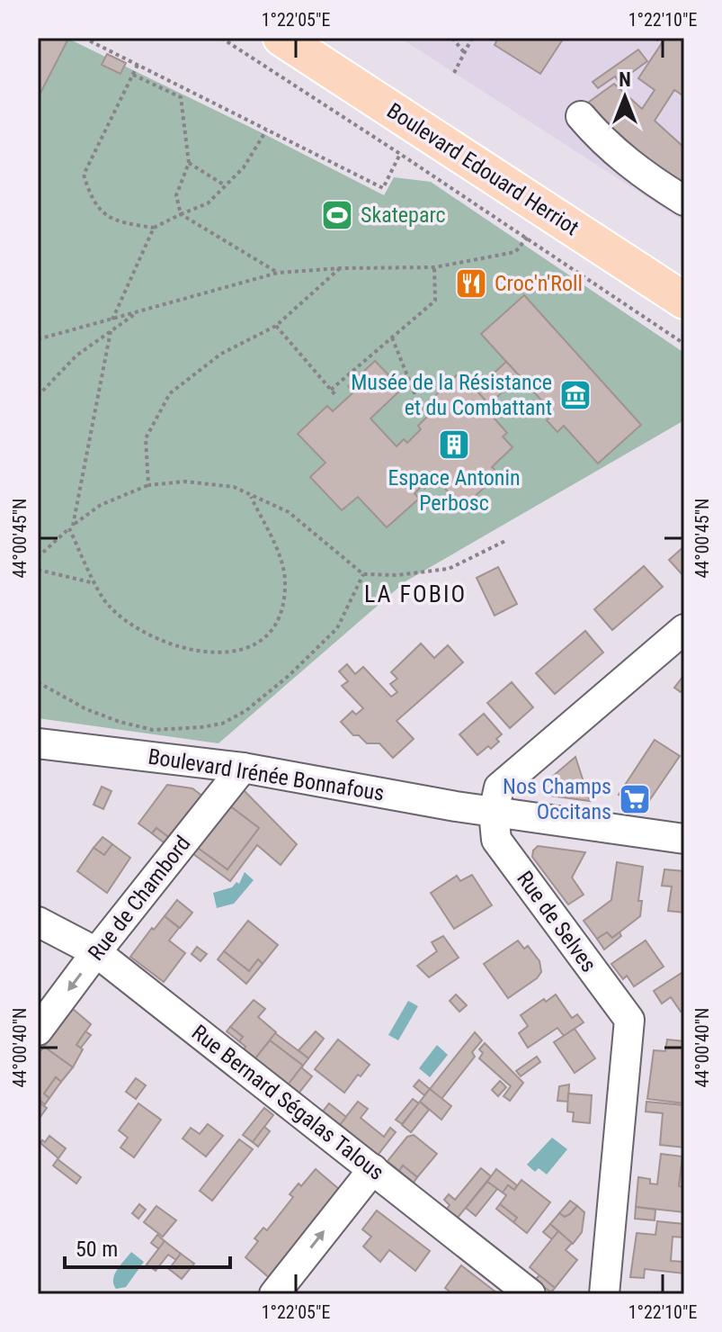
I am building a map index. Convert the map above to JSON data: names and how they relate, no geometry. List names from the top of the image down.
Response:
{
  "streets": {
    "main road": ["Boulevard Edouard Herriot"],
    "street": [
      "Boulevard Irénée Bonnafous",
      "Rue de Chambord",
      "Rue de Selves",
      "Rue Bernard Ségalas Talous"
    ]
  },
  "crossings": [
    ["Boulevard Irénée Bonnafous", "Rue de Chambord"],
    ["Boulevard Irénée Bonnafous", "Rue de Selves"],
    ["Rue de Chambord", "Rue Bernard Ségalas Talous"]
  ],
  "districts": ["LA FOBIO"],
  "places": {
    "sports": ["Skateparc"],
    "restaurant": ["Croc'n'Roll"],
    "museum": ["Musée de la Résistance et du Combattant"],
    "building": ["Espace Antonin Perbosc"],
    "supermarket": ["Nos Champs Occitans"]
  },
  "scale_bar": "50 m",
  "north": "top",
  "coordinates": [
    "1°22'05\"E",
    "1°22'10\"E",
    "44°00'45\"N",
    "44°00'40\"N"
  ]
}
